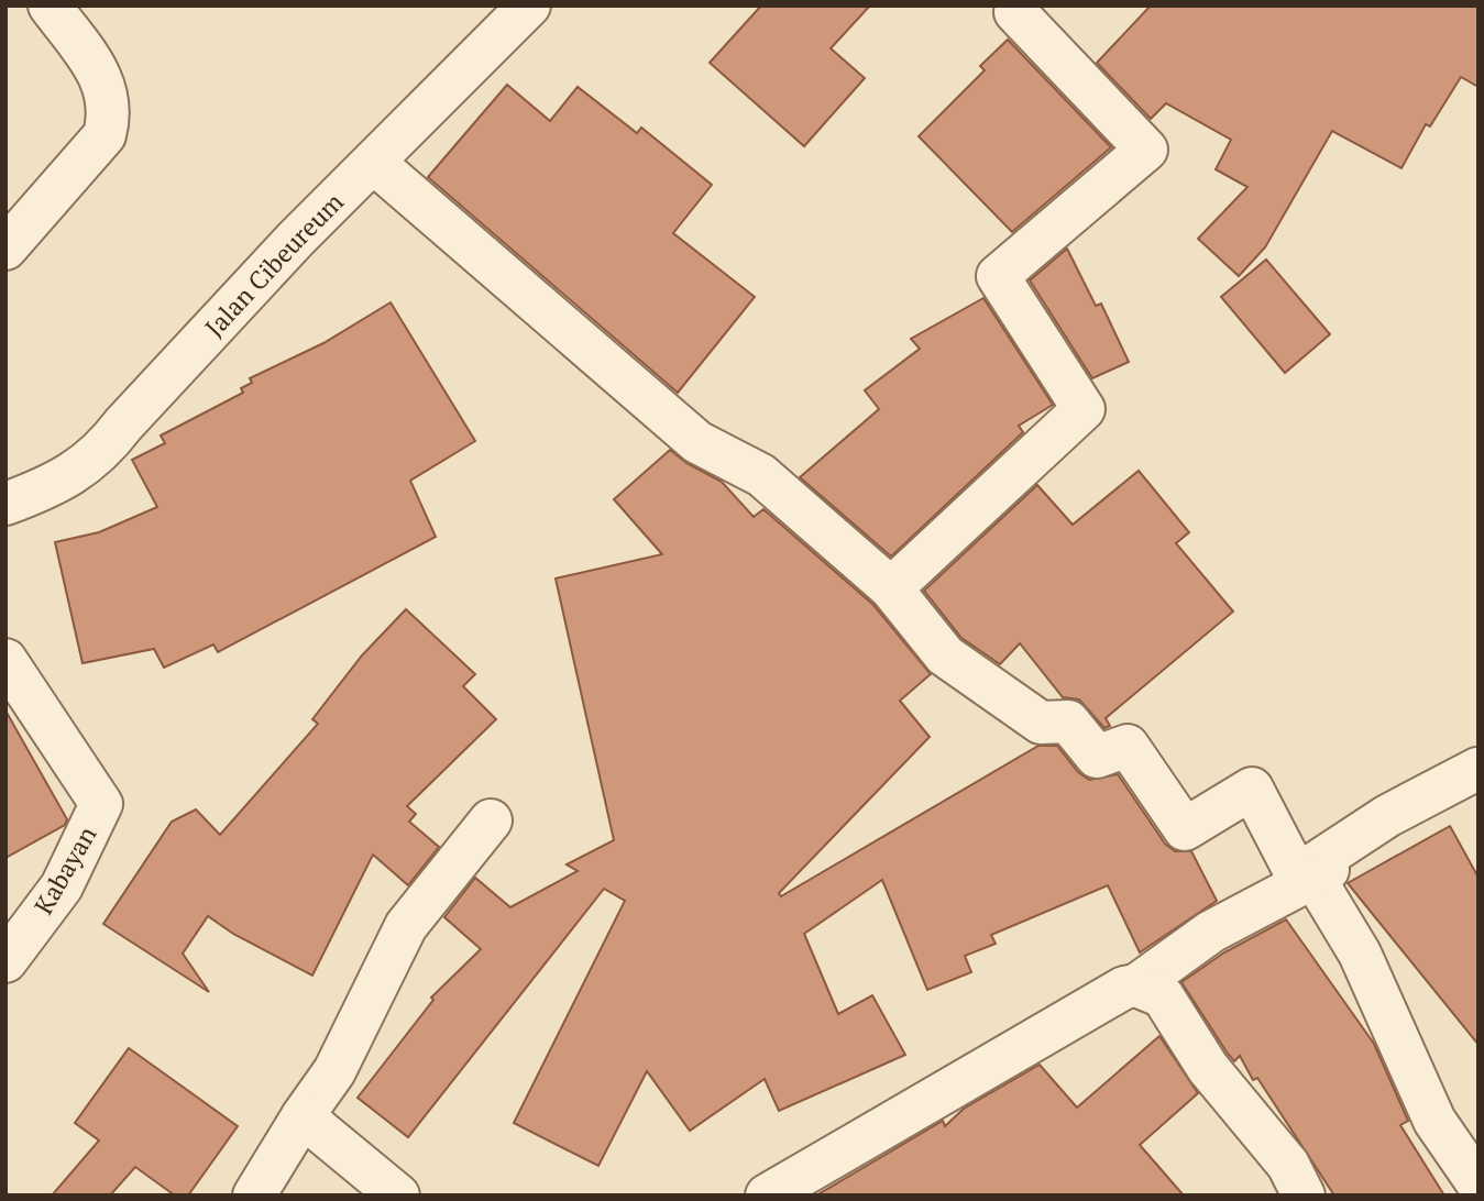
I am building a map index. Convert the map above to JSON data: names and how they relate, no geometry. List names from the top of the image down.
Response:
{
  "streets": {
    "street": ["Jalan Cibeureum", "Kabayan"]
  }
}
